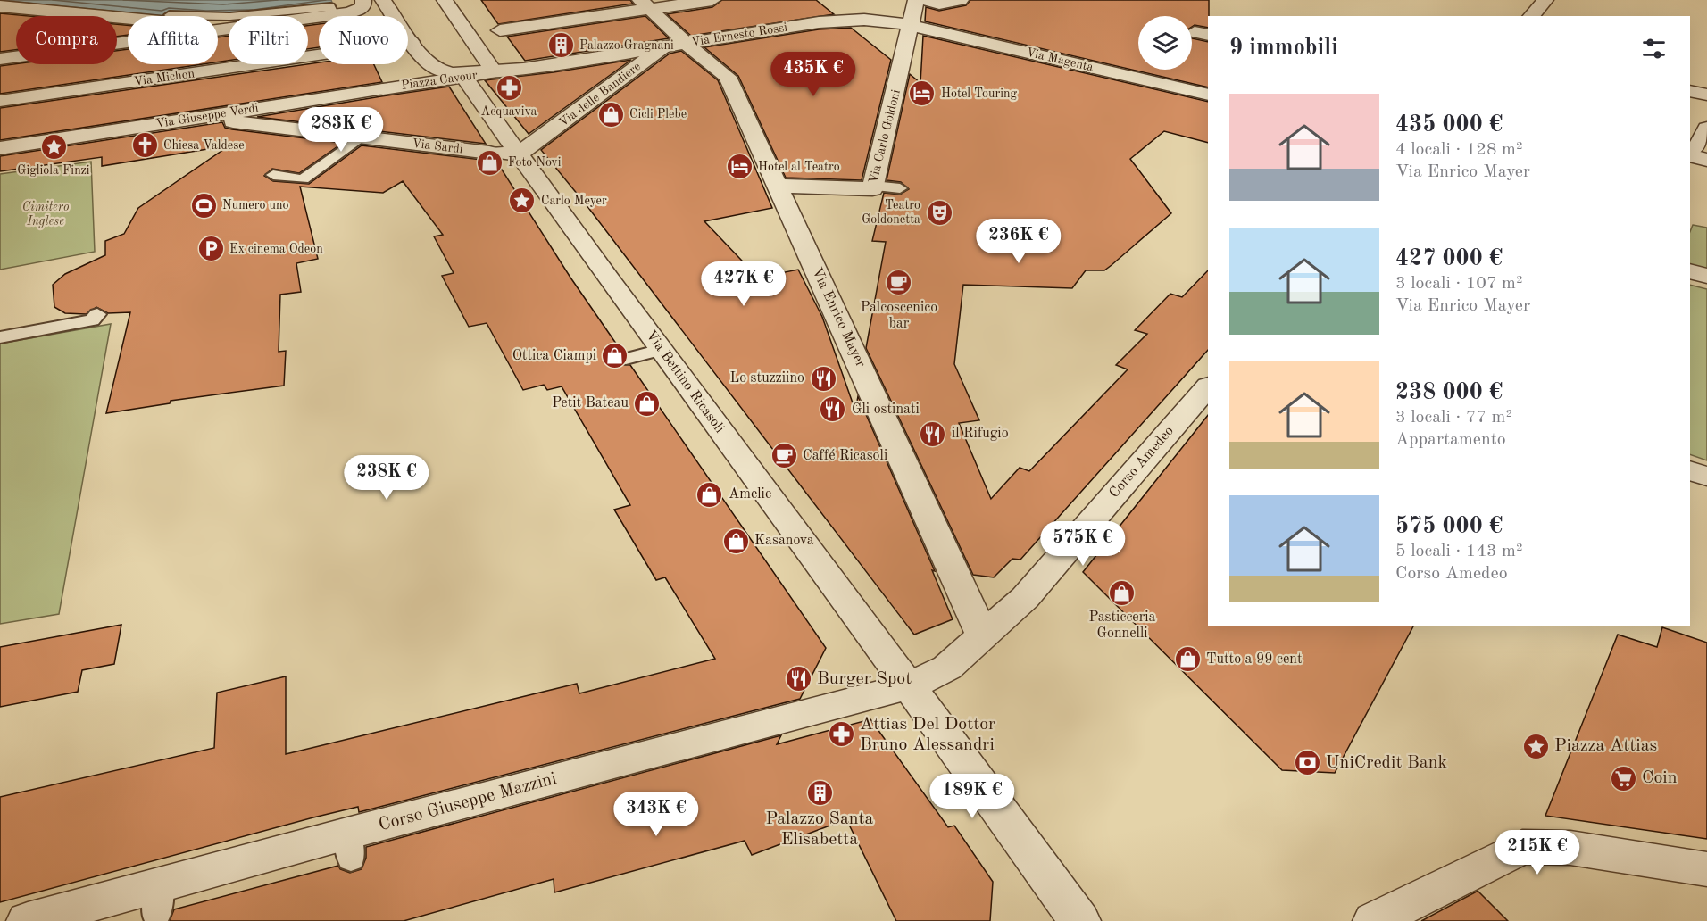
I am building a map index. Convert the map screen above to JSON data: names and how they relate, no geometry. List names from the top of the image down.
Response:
{
  "streets": {
    "street": [
      "Via Ernesto Rossi",
      "Via Magenta",
      "Via Michon",
      "Piazza Cavour",
      "Via delle Bandiere",
      "Via Giuseppe Verdi",
      "Via Carlo Goldoni",
      "Via Sardi",
      "Via Enrico Mayer",
      "Via Bettino Ricasoli",
      "Corso Amedeo",
      "Corso Giuseppe Mazzini"
    ]
  },
  "crossings": [
    ["Via Ernesto Rossi", "Via Magenta"],
    ["Via Ernesto Rossi", "Piazza Cavour"],
    ["Via Ernesto Rossi", "Via delle Bandiere"],
    ["Via Ernesto Rossi", "Via Carlo Goldoni"],
    ["Via Ernesto Rossi", "Via Enrico Mayer"],
    ["Via Magenta", "Via Carlo Goldoni"],
    ["Via Michon", "Piazza Cavour"],
    ["Via Michon", "Via Giuseppe Verdi"],
    ["Via Michon", "Via Sardi"],
    ["Piazza Cavour", "Via Giuseppe Verdi"],
    ["Piazza Cavour", "Via Bettino Ricasoli"],
    ["Via delle Bandiere", "Via Sardi"],
    ["Via delle Bandiere", "Via Enrico Mayer"],
    ["Via delle Bandiere", "Via Bettino Ricasoli"],
    ["Via Giuseppe Verdi", "Via Sardi"],
    ["Via Carlo Goldoni", "Via Enrico Mayer"],
    ["Via Sardi", "Via Bettino Ricasoli"],
    ["Via Enrico Mayer", "Corso Amedeo"],
    ["Via Bettino Ricasoli", "Corso Amedeo"],
    ["Via Bettino Ricasoli", "Corso Giuseppe Mazzini"],
    ["Corso Amedeo", "Corso Giuseppe Mazzini"]
  ],
  "parks": ["Cimitero Inglese"],
  "places": {
    "building": ["Palazzo Gragnani", "Palazzo Santa Elisabetta"],
    "pharmacy": ["Acquaviva", "Attias Del Dottor Bruno Alessandri"],
    "hotel": ["Hotel Touring", "Hotel al Teatro"],
    "shop": [
      "Cicli Plebe",
      "Foto Novi",
      "Ottica Ciampi",
      "Petit Bateau",
      "Amelie",
      "Kasanova",
      "Pasticceria Gonnelli",
      "Tutto a 99 cent"
    ],
    "church": ["Chiesa Valdese"],
    "place": ["Gigliola Finzi", "Carlo Meyer", "Piazza Attias"],
    "sports": ["Numero uno"],
    "theatre": ["Teatro Goldonetta"],
    "parking": ["Ex cinema Odeon"],
    "cafe": ["Palcoscenico bar", "Caffé Ricasoli"],
    "restaurant": [
      "Lo stuzziino",
      "Gli ostinati",
      "il Rifugio",
      "Burger Spot"
    ],
    "bank": ["UniCredit Bank"],
    "supermarket": ["Coin"]
  },
  "page": {
    "chip": [
      "Compra",
      "Affitta",
      "Filtri",
      "Nuovo"
    ],
    "heading": "9 immobili",
    "price": [
      "435K €",
      "283K €",
      "236K €",
      "427K €",
      "238K €",
      "575K €",
      "189K €",
      "343K €",
      "215K €"
    ],
    "list": [
      {
        "name": "435 000 €",
        "note": "4 locali · 128 m² · Via Enrico Mayer"
      },
      {
        "name": "427 000 €",
        "note": "3 locali · 107 m² · Via Enrico Mayer"
      },
      {
        "name": "238 000 €",
        "note": "3 locali · 77 m² · Appartamento"
      },
      {
        "name": "575 000 €",
        "note": "5 locali · 143 m² · Corso Amedeo"
      }
    ]
  }
}
